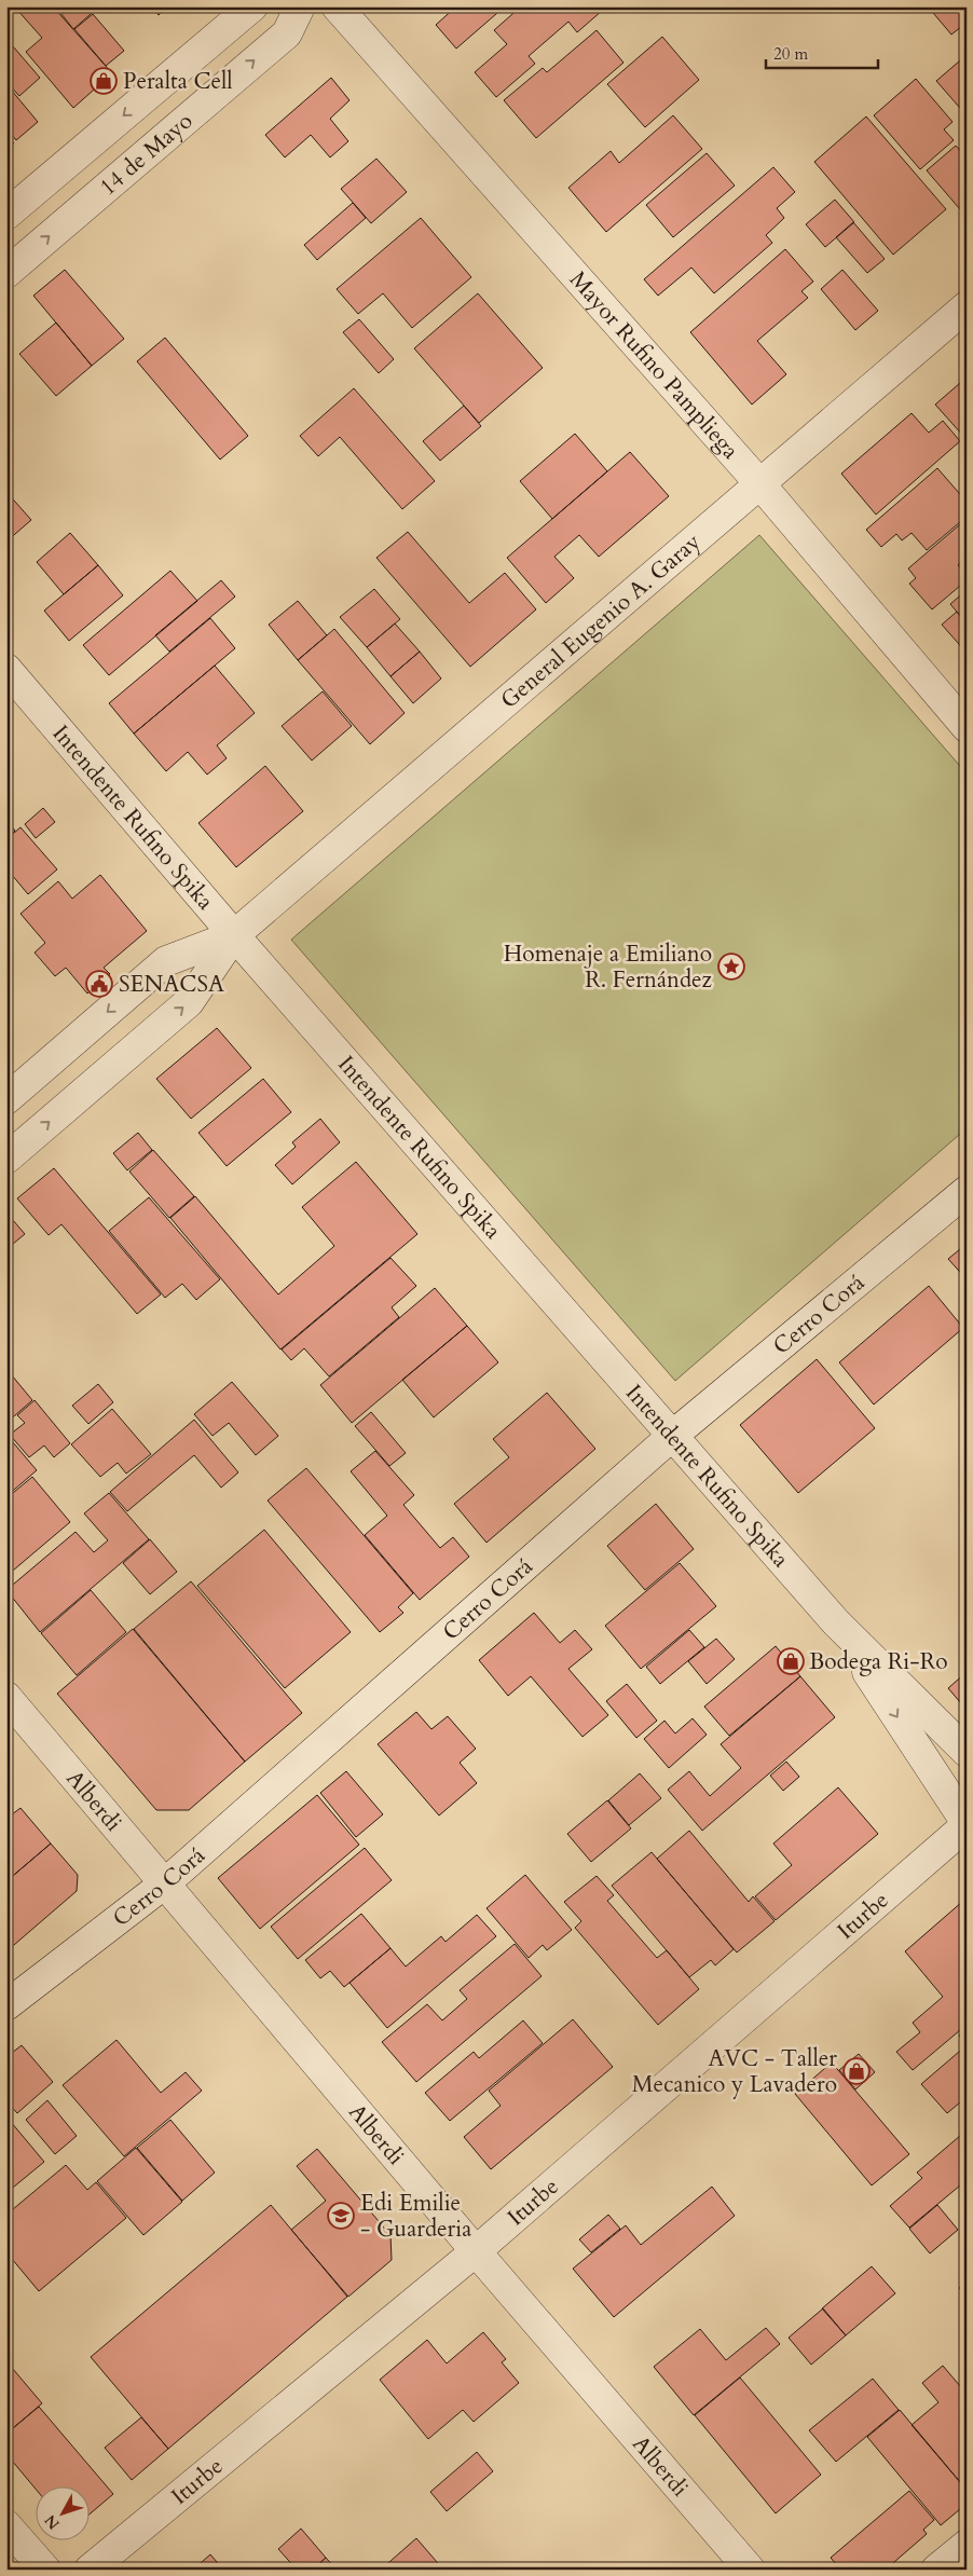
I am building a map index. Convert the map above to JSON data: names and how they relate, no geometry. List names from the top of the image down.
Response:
{
  "streets": {
    "street": [
      "14 de Mayo",
      "Mayor Rufino Pampliega",
      "General Eugenio A. Garay",
      "Intendente Rufino Spika",
      "Cerro Corá",
      "Alberdi",
      "Iturbe"
    ]
  },
  "crossings": [
    ["Mayor Rufino Pampliega", "General Eugenio A. Garay"],
    ["General Eugenio A. Garay", "Intendente Rufino Spika"],
    ["Intendente Rufino Spika", "Cerro Corá"],
    ["Intendente Rufino Spika", "Iturbe"],
    ["Cerro Corá", "Alberdi"],
    ["Alberdi", "Iturbe"]
  ],
  "places": {
    "shop": ["Peralta Cell", "Bodega Ri-Ro", "AVC - Taller Mecanico y Lavadero"],
    "place": ["Homenaje a Emiliano R. Fernández"],
    "public building": ["SENACSA"],
    "school or university": ["Edi Emilie - Guarderia"]
  },
  "scale_bar": "20 m",
  "north": "bottom left"
}
